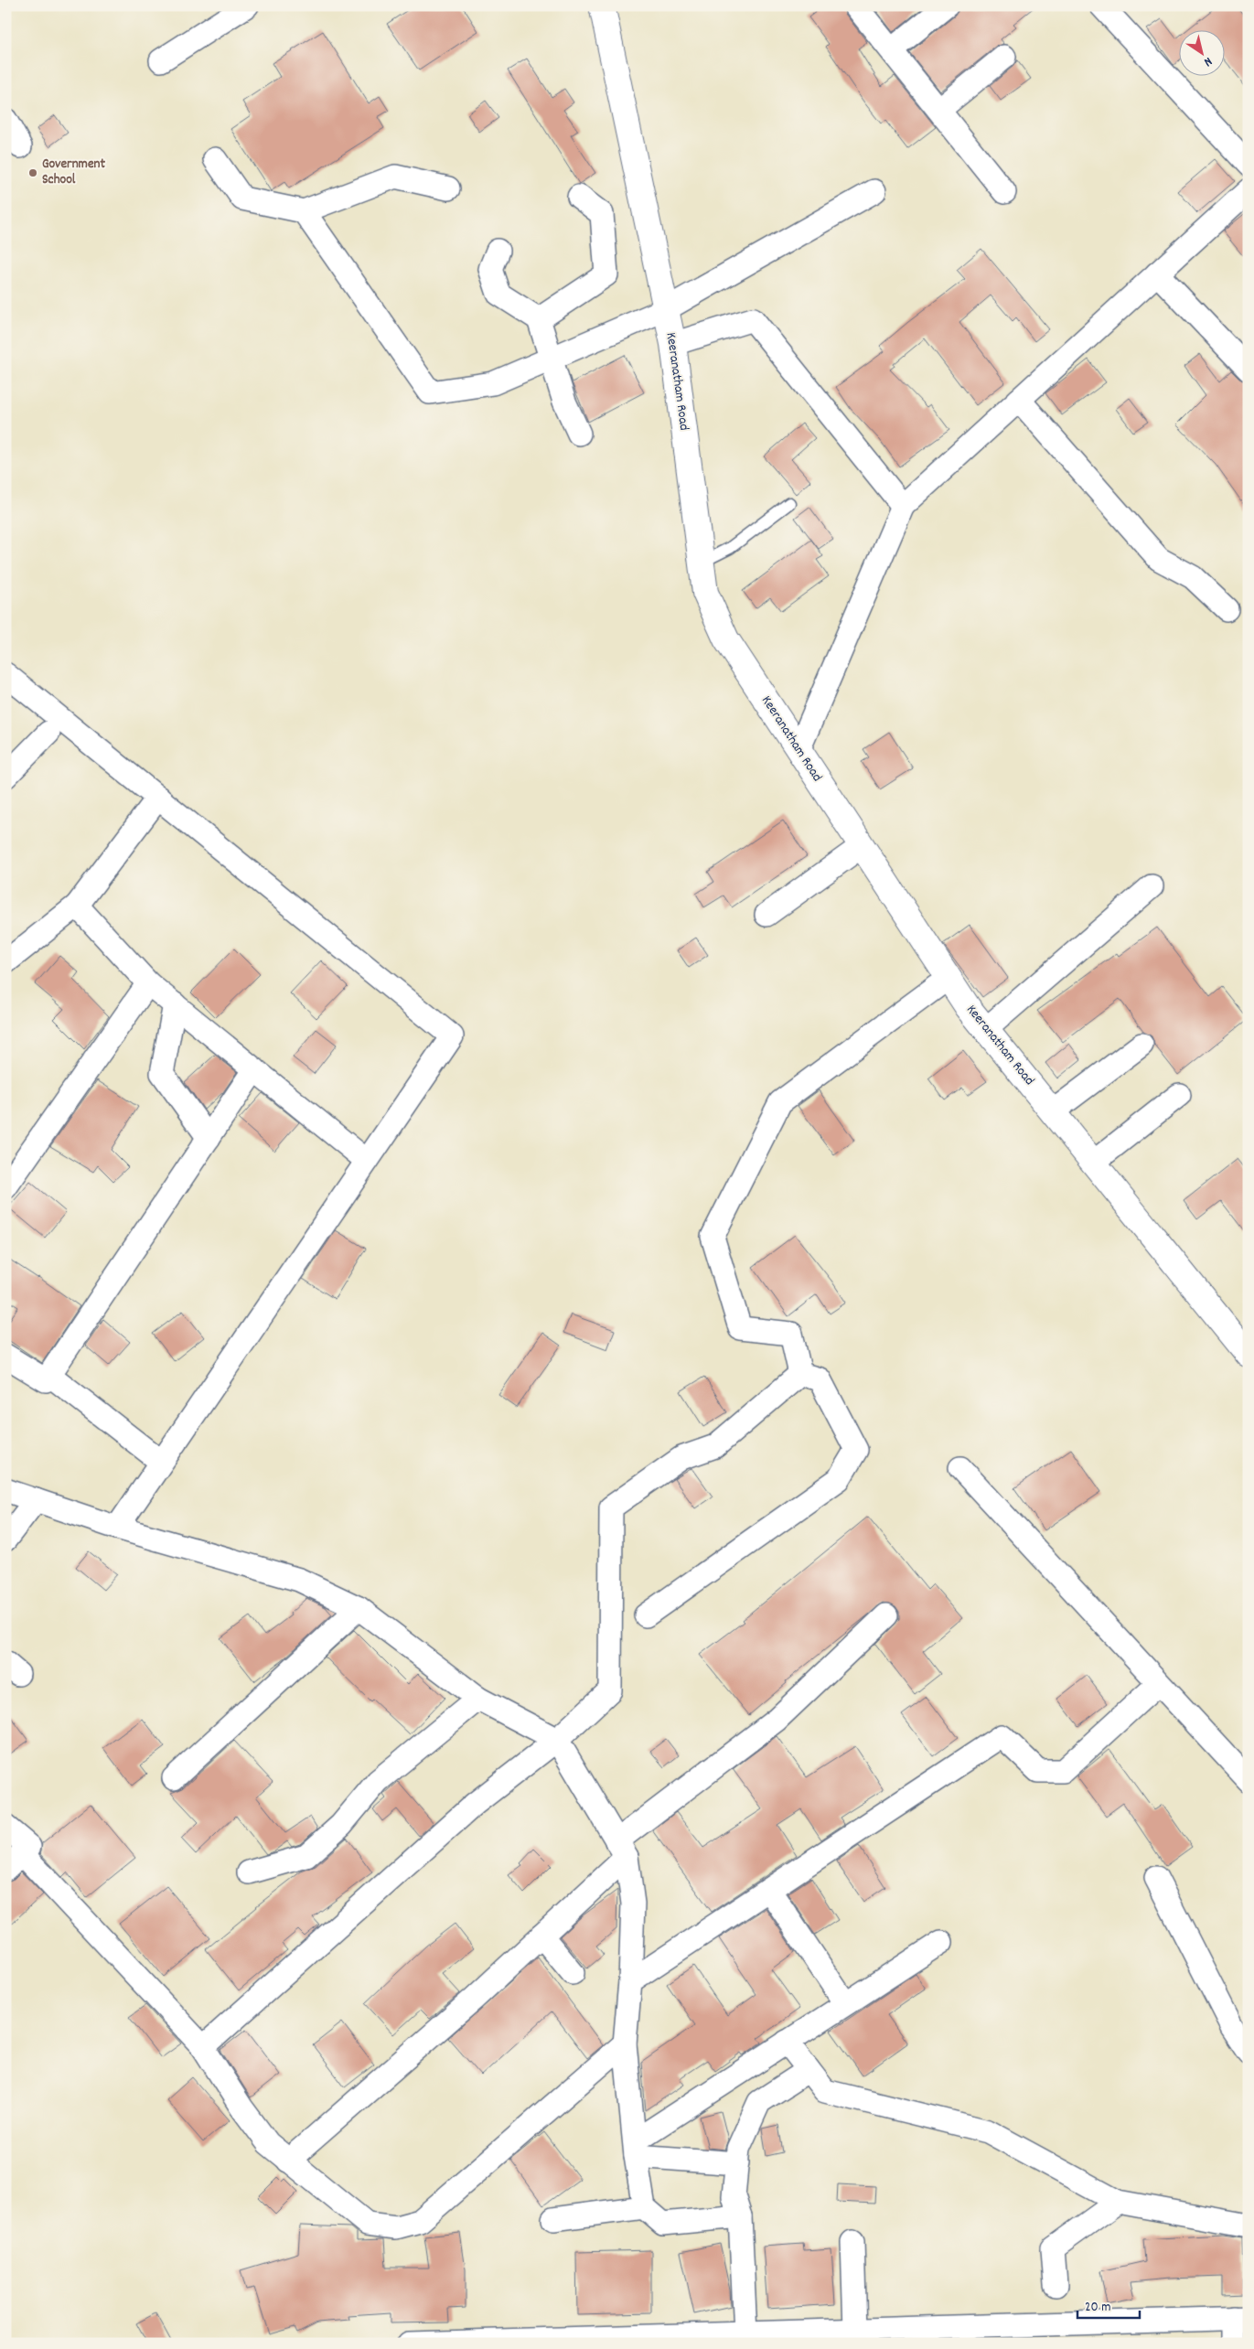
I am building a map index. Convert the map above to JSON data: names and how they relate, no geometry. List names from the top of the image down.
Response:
{
  "streets": {
    "street": ["Keeranatham Road"]
  },
  "places": ["Government School"],
  "scale_bar": "20 m",
  "north": "bottom right"
}
